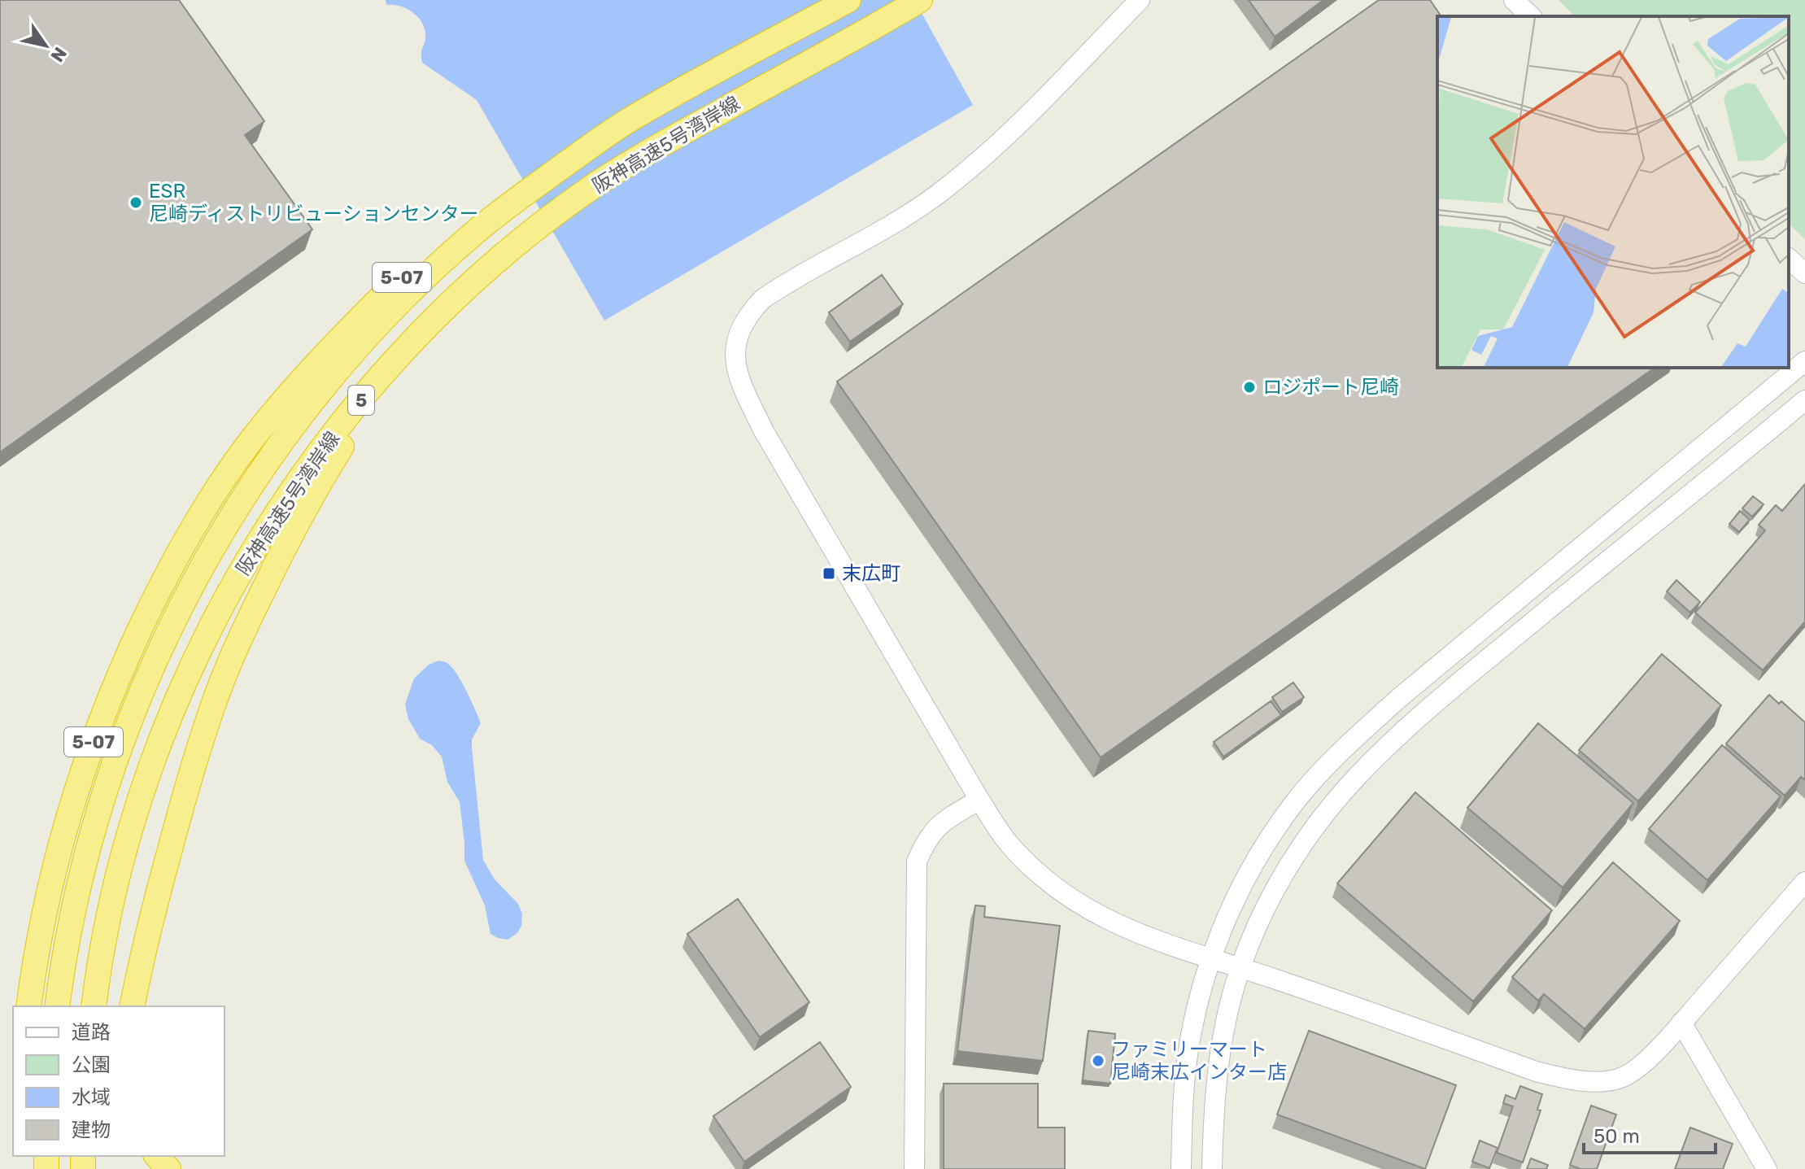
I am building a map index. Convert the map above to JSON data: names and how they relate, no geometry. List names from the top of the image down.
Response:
{
  "streets": {
    "highway": ["阪神高速5号湾岸線", "5-07", "5"]
  },
  "crossings": [
    ["阪神高速5号湾岸線", "5-07"]
  ],
  "places": {
    "other": ["ESR 尼崎ディストリビューションセンター", "ロジポート尼崎", "ファミリーマート 尼崎末広インター店"],
    "transit": ["末広町"]
  },
  "legend": [
    "道路",
    "公園",
    "水域",
    "建物"
  ],
  "scale_bar": "50 m",
  "north": "bottom right"
}
